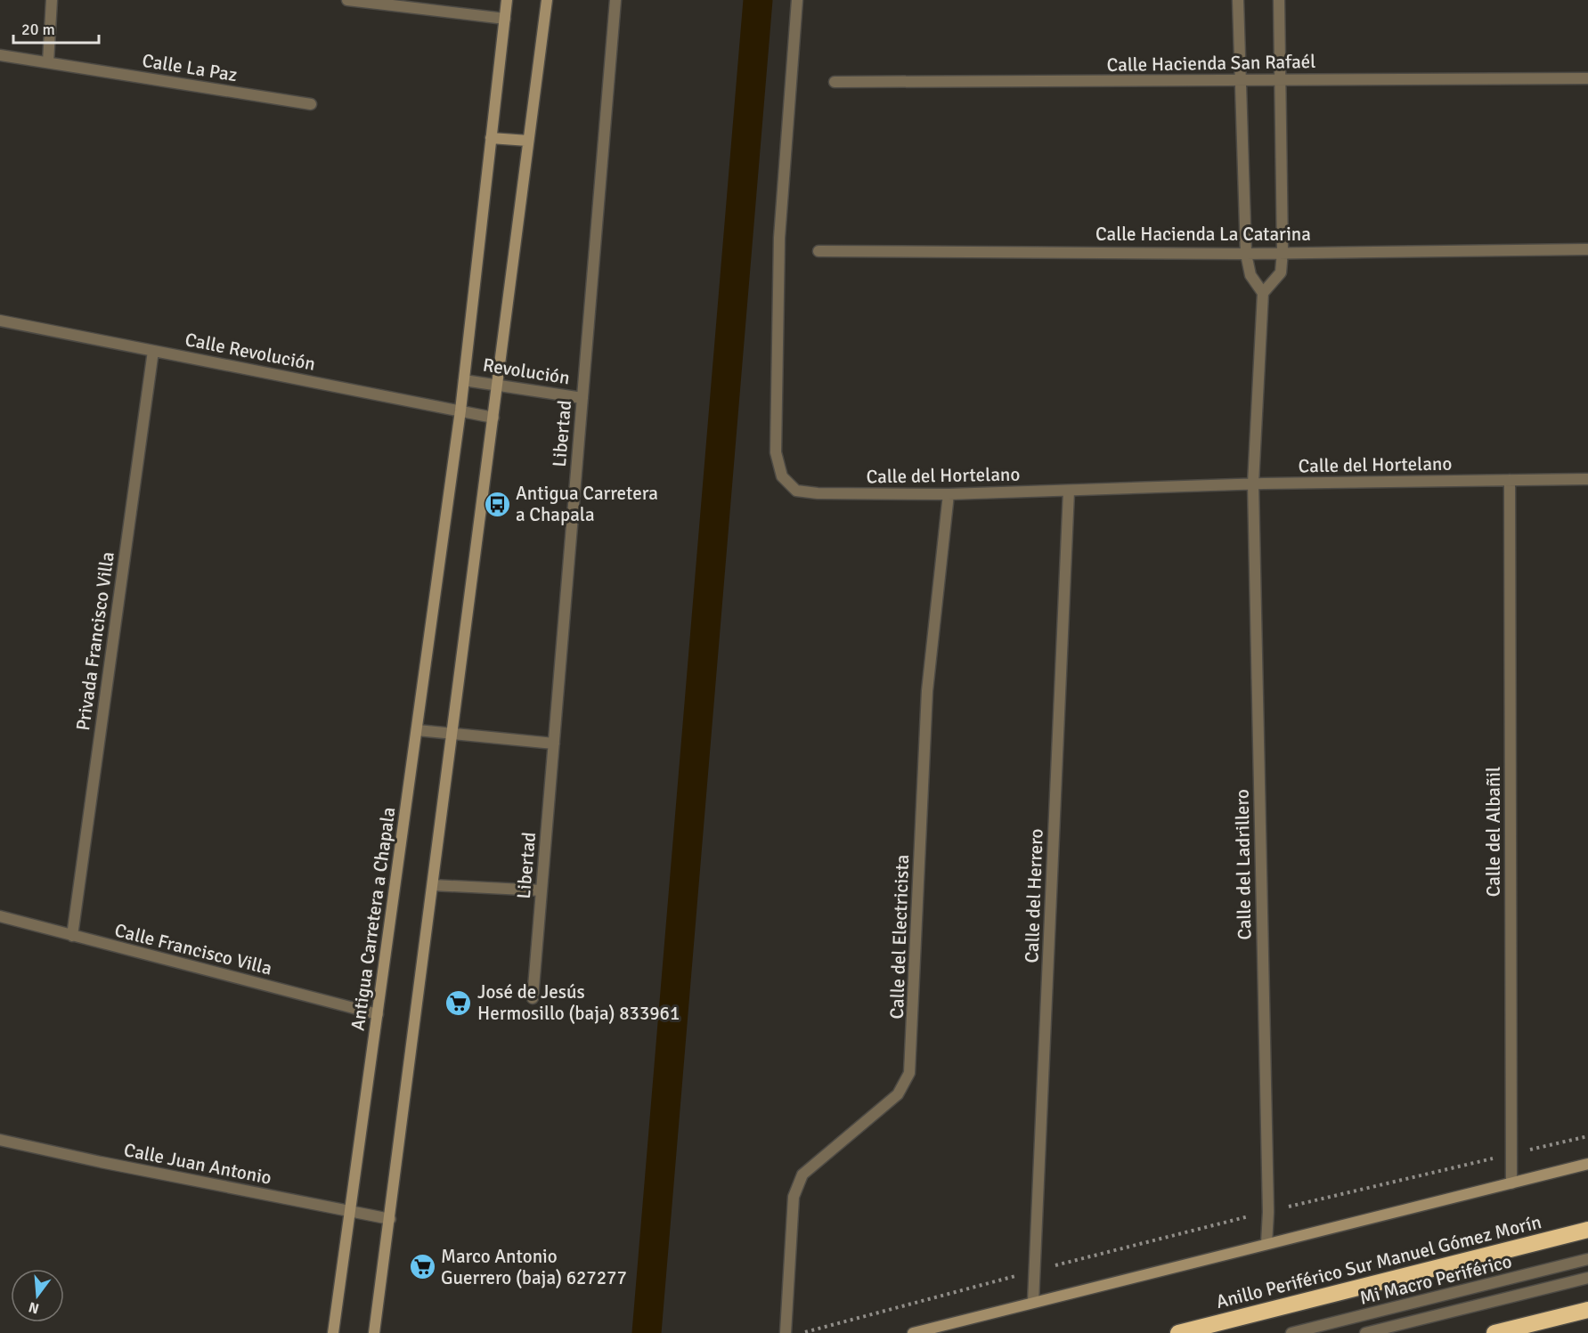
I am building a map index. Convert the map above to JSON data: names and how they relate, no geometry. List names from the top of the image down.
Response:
{
  "streets": {
    "highway": ["Anillo Periférico Sur Manuel Gómez Morín"],
    "main road": ["Antigua Carretera a Chapala"],
    "street": [
      "Calle Hacienda San Rafaél",
      "Calle La Paz",
      "Calle Hacienda La Catarina",
      "Calle Revolución",
      "Revolución",
      "Libertad",
      "Calle del Hortelano",
      "Privada Francisco Villa",
      "Calle del Albañil",
      "Calle del Ladrillero",
      "Calle del Herrero",
      "Calle del Electricista",
      "Calle Francisco Villa",
      "Calle Juan Antonio",
      "Mi Macro Periférico"
    ]
  },
  "crossings": [
    ["Calle Revolución", "Privada Francisco Villa"],
    ["Calle Revolución", "Antigua Carretera a Chapala"],
    ["Revolución", "Libertad"],
    ["Revolución", "Antigua Carretera a Chapala"],
    ["Calle del Hortelano", "Calle del Albañil"],
    ["Calle del Hortelano", "Calle del Ladrillero"],
    ["Calle del Hortelano", "Calle del Herrero"],
    ["Calle del Hortelano", "Calle del Electricista"],
    ["Privada Francisco Villa", "Calle Francisco Villa"],
    ["Antigua Carretera a Chapala", "Calle Francisco Villa"],
    ["Antigua Carretera a Chapala", "Calle Juan Antonio"]
  ],
  "places": {
    "bus stop": ["Antigua Carretera a Chapala"],
    "supermarket": ["José de Jesús Hermosillo (baja) 833961", "Marco Antonio Guerrero (baja) 627277"]
  },
  "scale_bar": "20 m",
  "north": "bottom"
}
